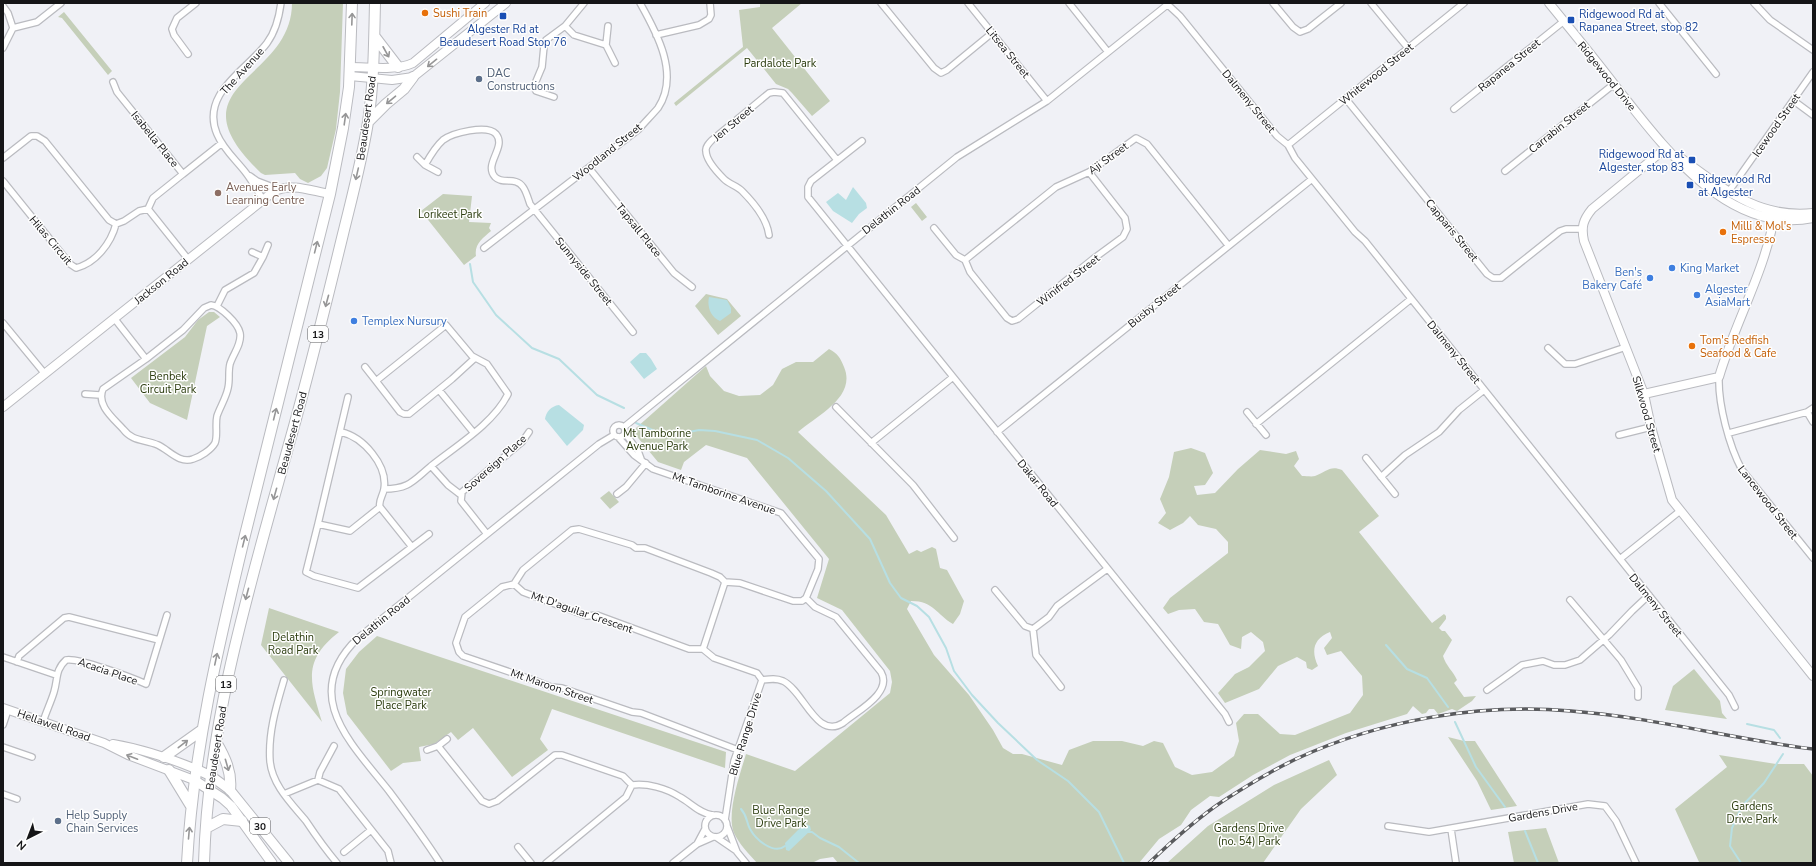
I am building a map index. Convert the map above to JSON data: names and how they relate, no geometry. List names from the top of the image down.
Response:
{
  "streets": {
    "highway": ["Beaudesert Road", "13"],
    "main road": ["30"],
    "street": [
      "Litsea Street",
      "Rapanea Street",
      "The Avenue",
      "Whitewood Street",
      "Ridgewood Drive",
      "Dalmeny Street",
      "Jen Street",
      "Icewood Street",
      "Carrabin Street",
      "Isabella Place",
      "Woodland Street",
      "Aji Street",
      "Delathin Road",
      "Tapsall Place",
      "Capparis Street",
      "Hilas Circuit",
      "Sunnyside Street",
      "Winifred Street",
      "Jackson Road",
      "Busby Street",
      "Silkwood Street",
      "Sovereign Place",
      "Dakar Road",
      "Mt Tamborine Avenue",
      "Lancewood Street",
      "Mt D'aguilar Crescent",
      "Acacia Place",
      "Mt Maroon Street",
      "Hellawell Road",
      "Blue Range Drive",
      "Gardens Drive"
    ]
  },
  "crossings": [
    ["Litsea Street", "Delathin Road"],
    ["Rapanea Street", "Ridgewood Drive"],
    ["The Avenue", "Isabella Place"],
    ["The Avenue", "Jackson Road"],
    ["Whitewood Street", "Dalmeny Street"],
    ["Whitewood Street", "Capparis Street"],
    ["Ridgewood Drive", "Icewood Street"],
    ["Ridgewood Drive", "Carrabin Street"],
    ["Ridgewood Drive", "Lancewood Street"],
    ["Dalmeny Street", "Delathin Road"],
    ["Dalmeny Street", "Busby Street"],
    ["Beaudesert Road", "Hellawell Road"],
    ["Beaudesert Road", "30"],
    ["Jen Street", "Dakar Road"],
    ["Woodland Street", "Tapsall Place"],
    ["Woodland Street", "Sunnyside Street"],
    ["Aji Street", "Winifred Street"],
    ["Aji Street", "Busby Street"],
    ["Delathin Road", "Sovereign Place"],
    ["Delathin Road", "Dakar Road"],
    ["Delathin Road", "Mt Tamborine Avenue"],
    ["Capparis Street", "Silkwood Street"],
    ["Busby Street", "Dakar Road"],
    ["Mt D'aguilar Crescent", "Mt Maroon Street"],
    ["Acacia Place", "Hellawell Road"],
    ["Mt Maroon Street", "Blue Range Drive"],
    ["Hellawell Road", "30"]
  ],
  "parks": [
    "Pardalote Park",
    "Lorikeet Park",
    "Benbek Circuit Park",
    "Mt Tamborine Avenue Park",
    "Delathin Road Park",
    "Springwater Place Park",
    "Gardens Drive Park",
    "Blue Range Drive Park",
    "Gardens Drive (no. 54) Park"
  ],
  "places": {
    "other": [
      "Sushi Train",
      "DAC Constructions",
      "Avenues Early Learning Centre",
      "Milli & Mol's Espresso",
      "King Market",
      "Ben's Bakery Café",
      "Algester AsiaMart",
      "Templex Nursury",
      "Tom's Redfish Seafood & Cafe",
      "Help Supply Chain Services"
    ],
    "transit": [
      "Algester Rd at Beaudesert Road Stop 76",
      "Ridgewood Rd at Rapanea Street, stop 82",
      "Ridgewood Rd at Algester, stop 83",
      "Ridgewood Rd at Algester"
    ]
  },
  "north": "bottom left"
}
